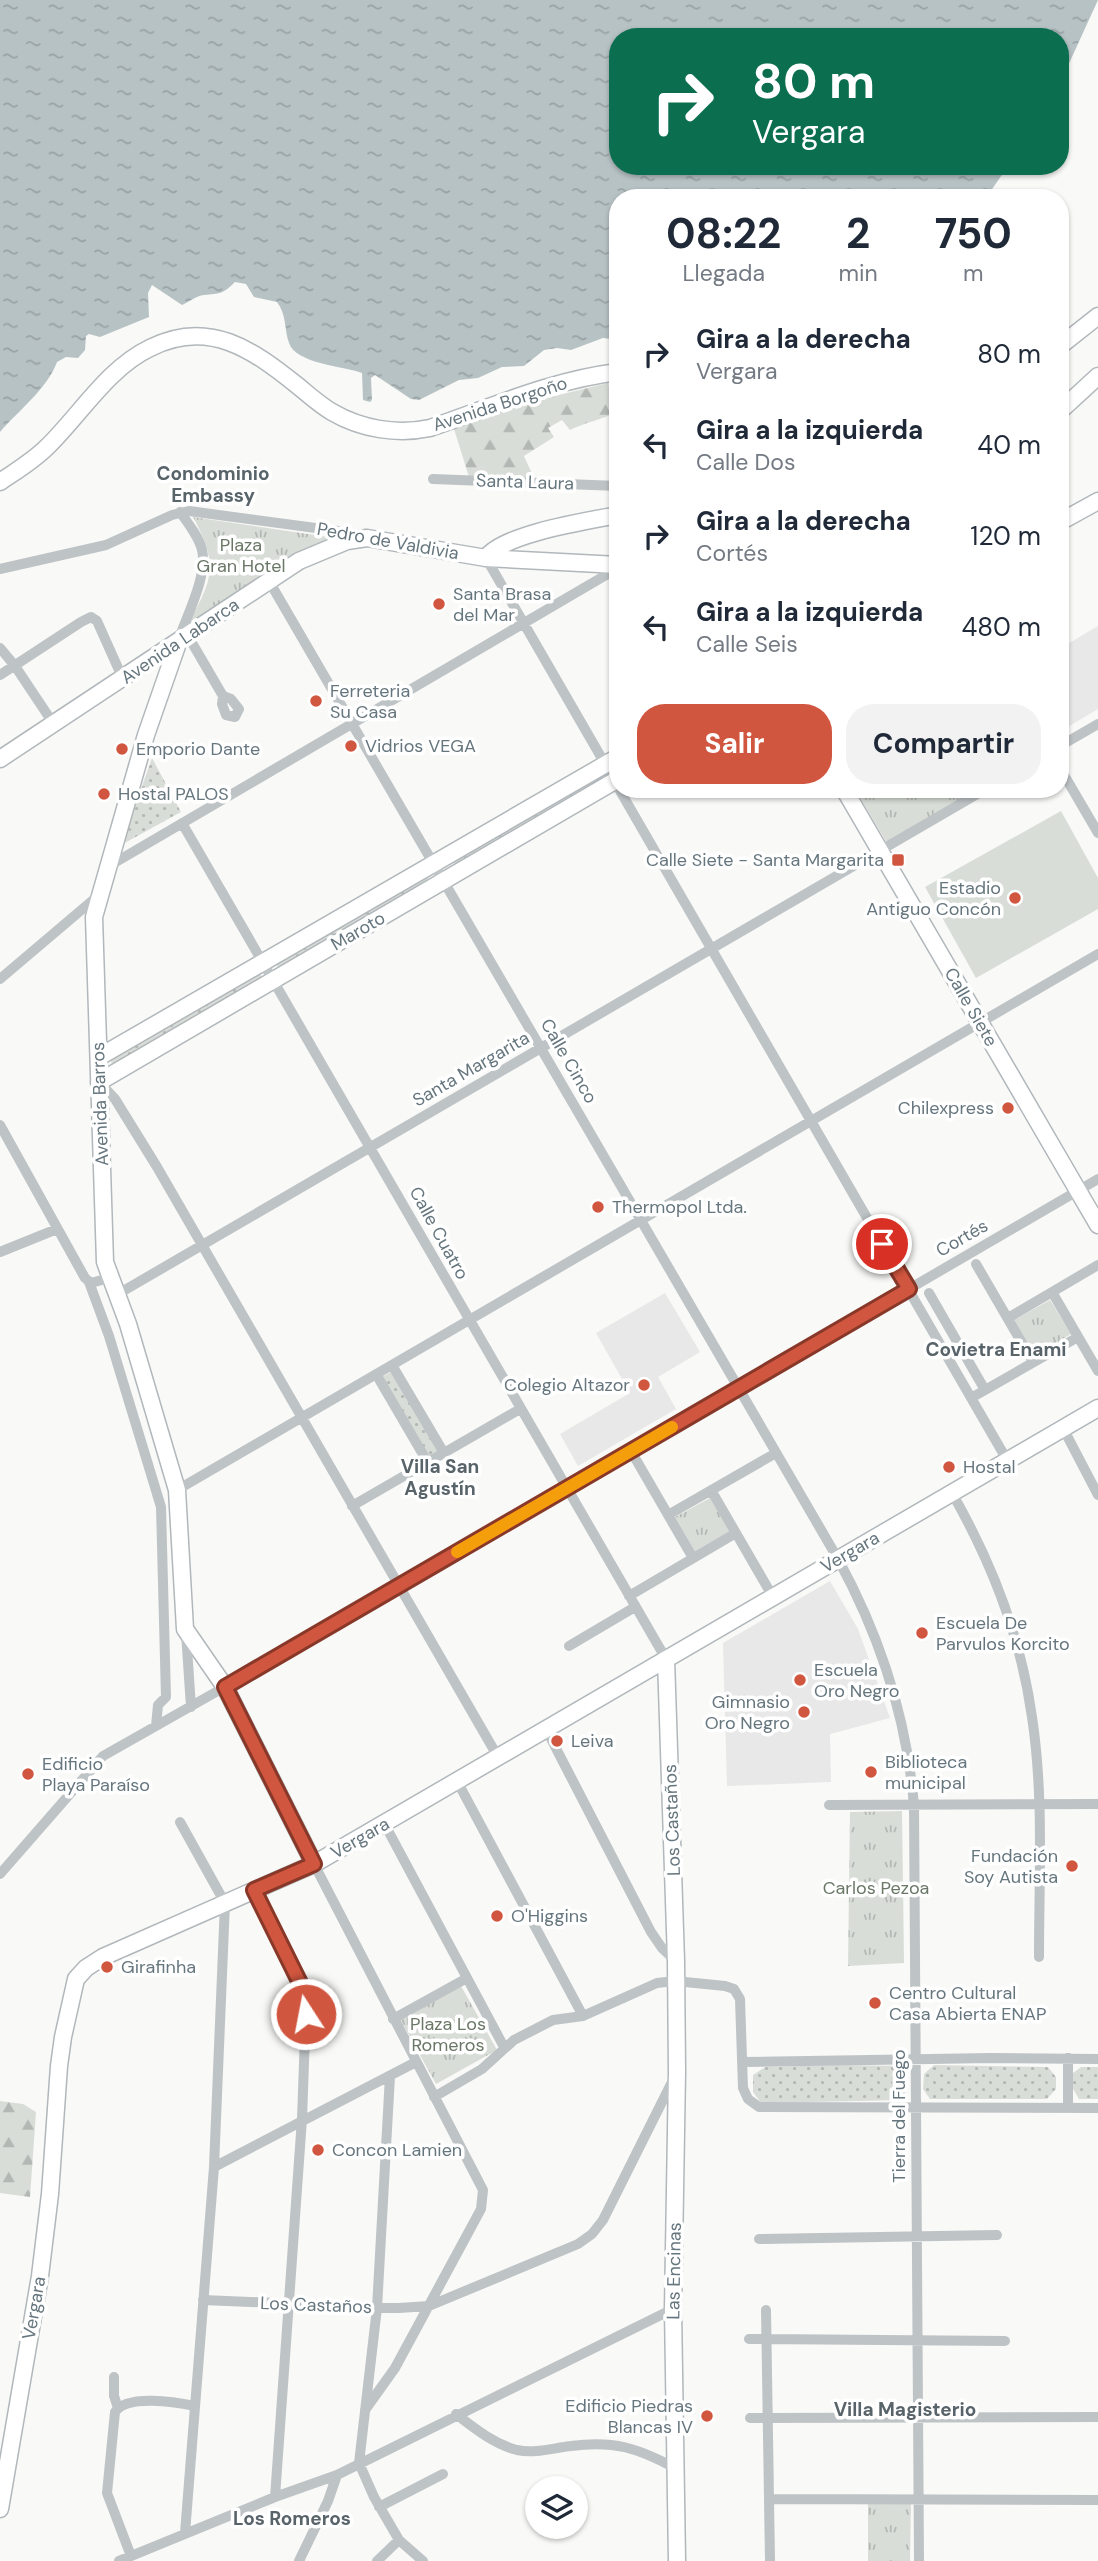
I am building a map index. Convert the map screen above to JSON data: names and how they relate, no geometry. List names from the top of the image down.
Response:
{
  "streets": {
    "street": [
      "Avenida Borgoño",
      "Santa Laura",
      "Pedro de Valdivia",
      "Avenida Labarca",
      "Maroto",
      "Calle Siete",
      "Calle Cinco",
      "Santa Margarita",
      "Avenida Barros",
      "Calle Cuatro",
      "Cortés",
      "Vergara",
      "Los Castaños",
      "Tierra del Fuego",
      "Las Encinas"
    ]
  },
  "crossings": [
    ["Pedro de Valdivia", "Avenida Labarca"],
    ["Pedro de Valdivia", "Avenida Barros"],
    ["Avenida Labarca", "Calle Cinco"],
    ["Avenida Labarca", "Avenida Barros"],
    ["Maroto", "Calle Cinco"],
    ["Maroto", "Avenida Barros"],
    ["Maroto", "Calle Cuatro"],
    ["Calle Siete", "Santa Margarita"],
    ["Calle Siete", "Cortés"],
    ["Calle Cinco", "Santa Margarita"],
    ["Calle Cinco", "Cortés"],
    ["Calle Cinco", "Vergara"],
    ["Calle Cinco", "Tierra del Fuego"],
    ["Santa Margarita", "Avenida Barros"],
    ["Santa Margarita", "Calle Cuatro"],
    ["Avenida Barros", "Cortés"],
    ["Calle Cuatro", "Cortés"],
    ["Calle Cuatro", "Vergara"],
    ["Calle Cuatro", "Los Castaños"],
    ["Vergara", "Los Castaños"],
    ["Vergara", "Tierra del Fuego"],
    ["Los Castaños", "Las Encinas"]
  ],
  "districts": [
    "Condominio Embassy",
    "Covietra Enami",
    "Villa San Agustín",
    "Villa Magisterio",
    "Los Romeros"
  ],
  "parks": ["Plaza Gran Hotel", "Carlos Pezoa", "Plaza Los Romeros"],
  "places": {
    "other": [
      "Santa Brasa del Mar",
      "Ferreteria Su Casa",
      "Vidrios VEGA",
      "Emporio Dante",
      "Hostal PALOS",
      "Estadio Antiguo Concón",
      "Chilexpress",
      "Thermopol Ltda.",
      "Colegio Altazor",
      "Hostal",
      "Escuela De Parvulos Korcito",
      "Escuela Oro Negro",
      "Gimnasio Oro Negro",
      "Leiva",
      "Biblioteca municipal",
      "Edificio Playa Paraíso",
      "Fundación Soy Autista",
      "O'Higgins",
      "Girafinha",
      "Centro Cultural Casa Abierta ENAP",
      "Concon Lamien",
      "Edificio Piedras Blancas IV"
    ],
    "transit": ["Calle Siete - Santa Margarita"]
  },
  "page": {
    "turn": ["80 m", "Vergara"],
    "eta": [
      "08:22",
      "Llegada",
      "2",
      "min",
      "750",
      "m"
    ],
    "list": [
      {
        "name": "Gira a la derecha",
        "note": "Vergara",
        "value": "80 m"
      },
      {
        "name": "Gira a la izquierda",
        "note": "Calle Dos",
        "value": "40 m"
      },
      {
        "name": "Gira a la derecha",
        "note": "Cortés",
        "value": "120 m"
      },
      {
        "name": "Gira a la izquierda",
        "note": "Calle Seis",
        "value": "480 m"
      }
    ],
    "buttons": ["Salir", "Compartir"]
  }
}
